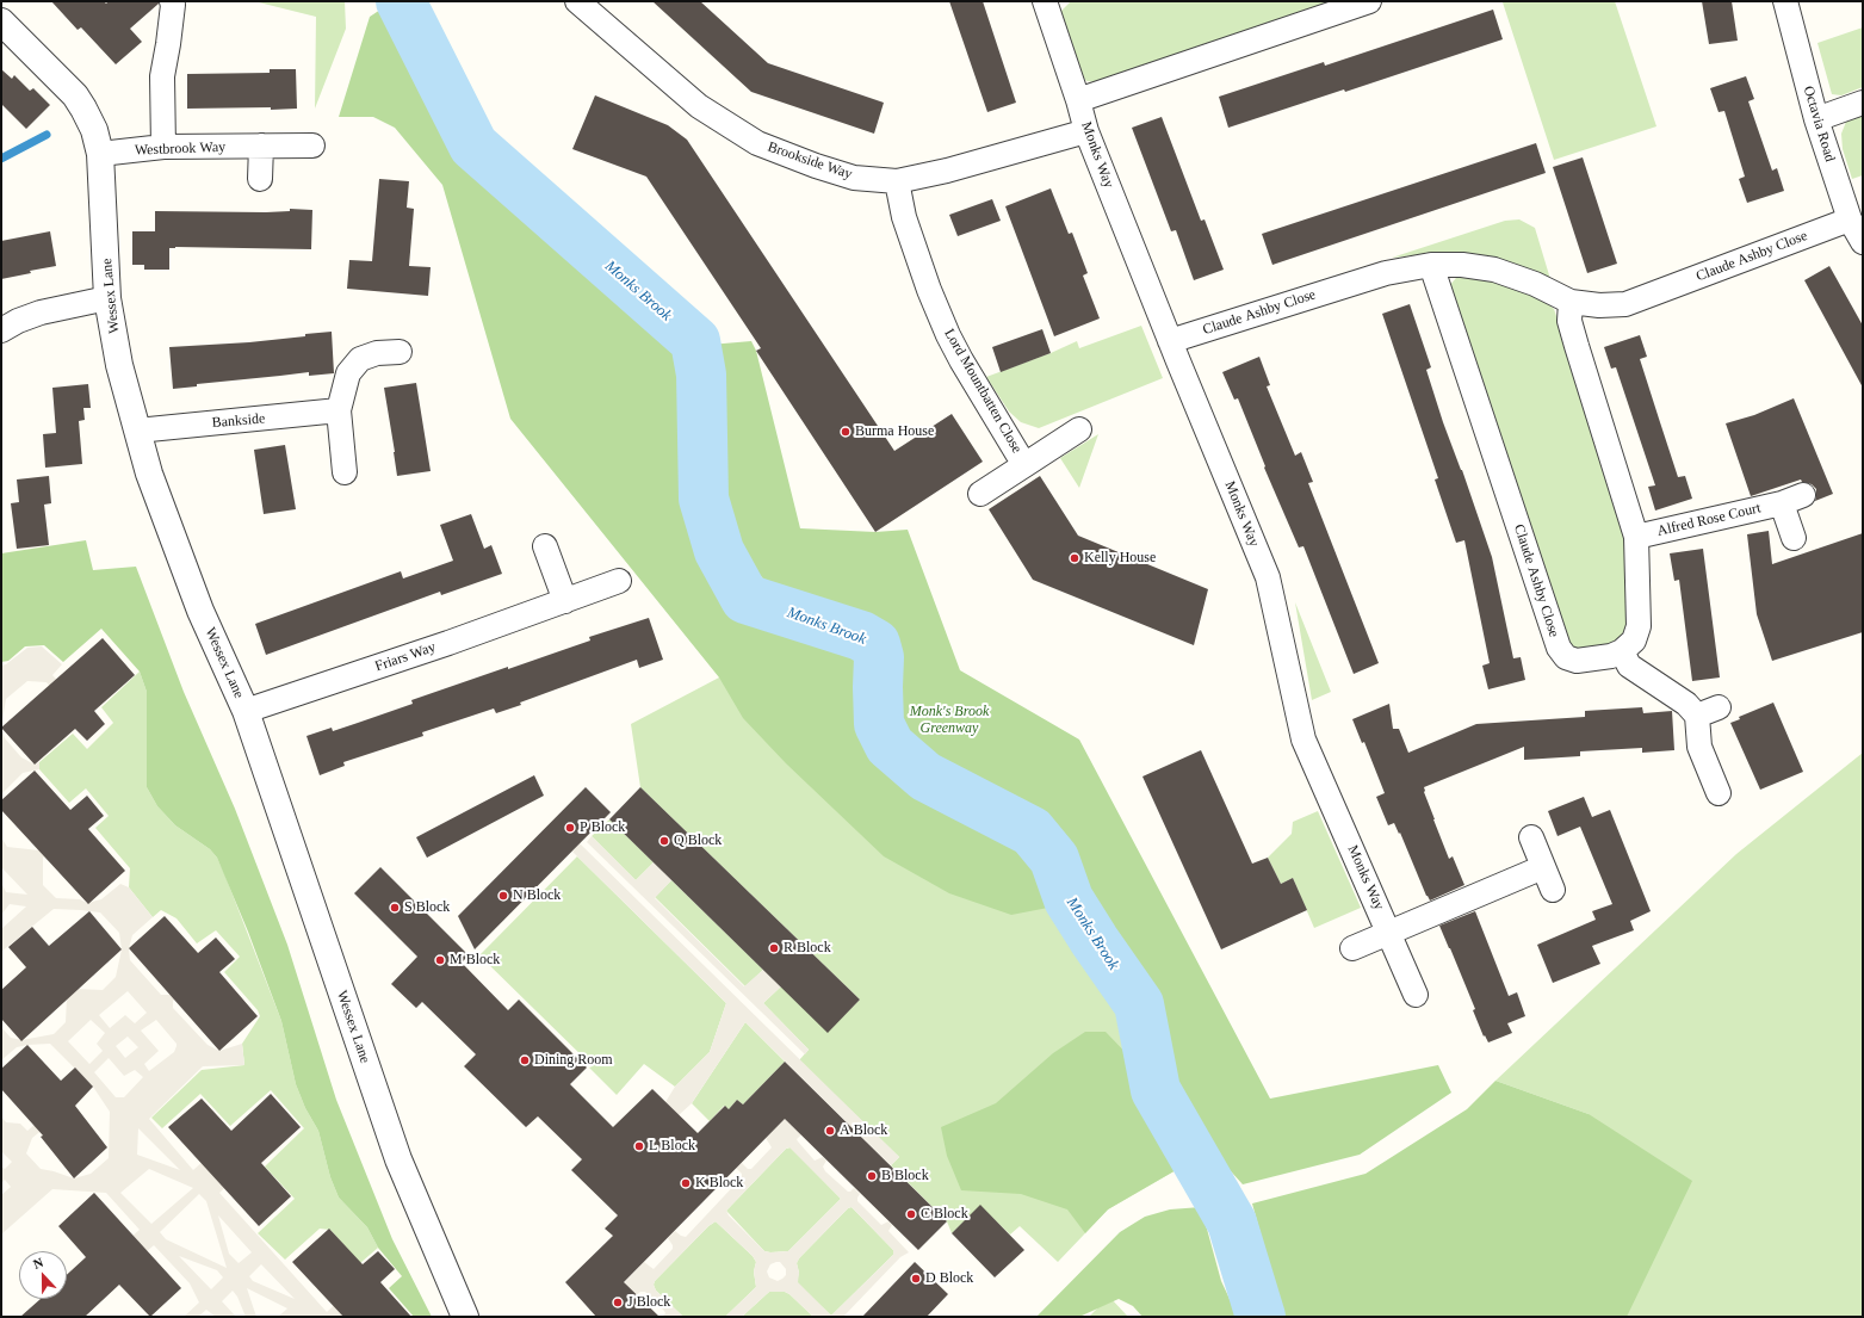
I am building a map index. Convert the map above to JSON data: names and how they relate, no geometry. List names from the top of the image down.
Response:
{
  "streets": {
    "street": [
      "Octavia Road",
      "Westbrook Way",
      "Monks Way",
      "Brookside Way",
      "Claude Ashby Close",
      "Wessex Lane",
      "Lord Mountbatten Close",
      "Bankside",
      "Alfred Rose Court",
      "Friars Way"
    ]
  },
  "crossings": [
    ["Octavia Road", "Claude Ashby Close"],
    ["Westbrook Way", "Wessex Lane"],
    ["Monks Way", "Brookside Way"],
    ["Monks Way", "Claude Ashby Close"],
    ["Brookside Way", "Lord Mountbatten Close"],
    ["Wessex Lane", "Bankside"],
    ["Wessex Lane", "Friars Way"]
  ],
  "water": ["Monks Brook"],
  "parks": ["Monk's Brook Greenway"],
  "places": [
    "Burma House",
    "Kelly House",
    "P Block",
    "Q Block",
    "N Block",
    "S Block",
    "R Block",
    "M Block",
    "Dining Room",
    "A Block",
    "L Block",
    "B Block",
    "K Block",
    "C Block",
    "D Block",
    "J Block"
  ],
  "north": "top"
}
